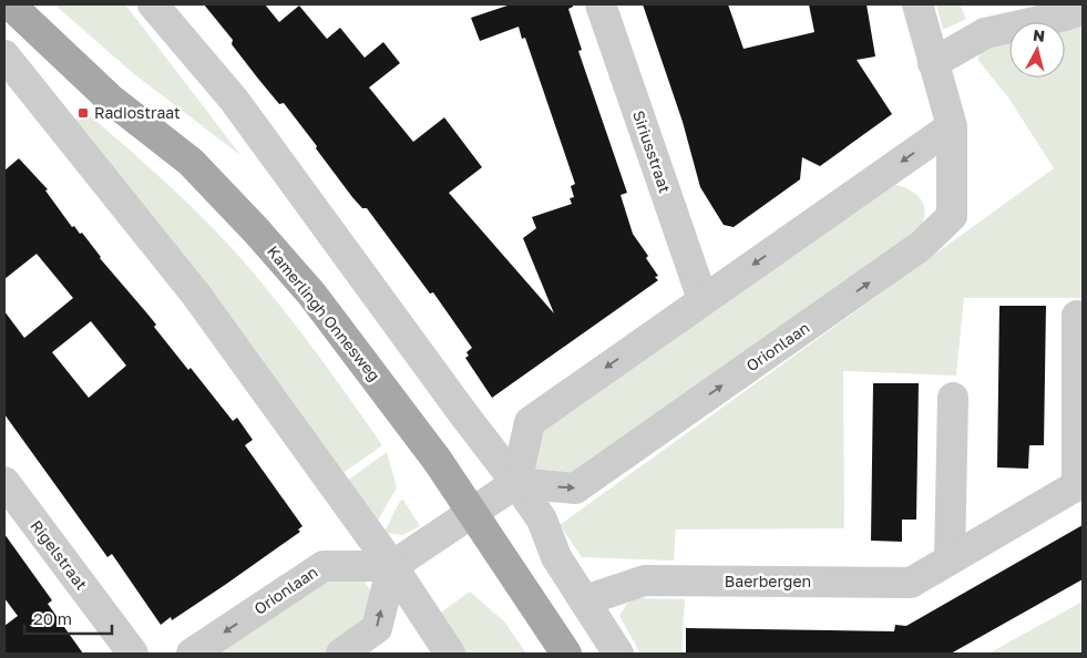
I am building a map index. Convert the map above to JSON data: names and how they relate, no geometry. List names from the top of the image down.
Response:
{
  "streets": {
    "main road": ["Kamerlingh Onnesweg"],
    "street": [
      "Siriusstraat",
      "Orionlaan",
      "Rigelstraat",
      "Baerbergen"
    ]
  },
  "places": {
    "transit": ["Radiostraat"]
  },
  "scale_bar": "20 m",
  "north": "top"
}
